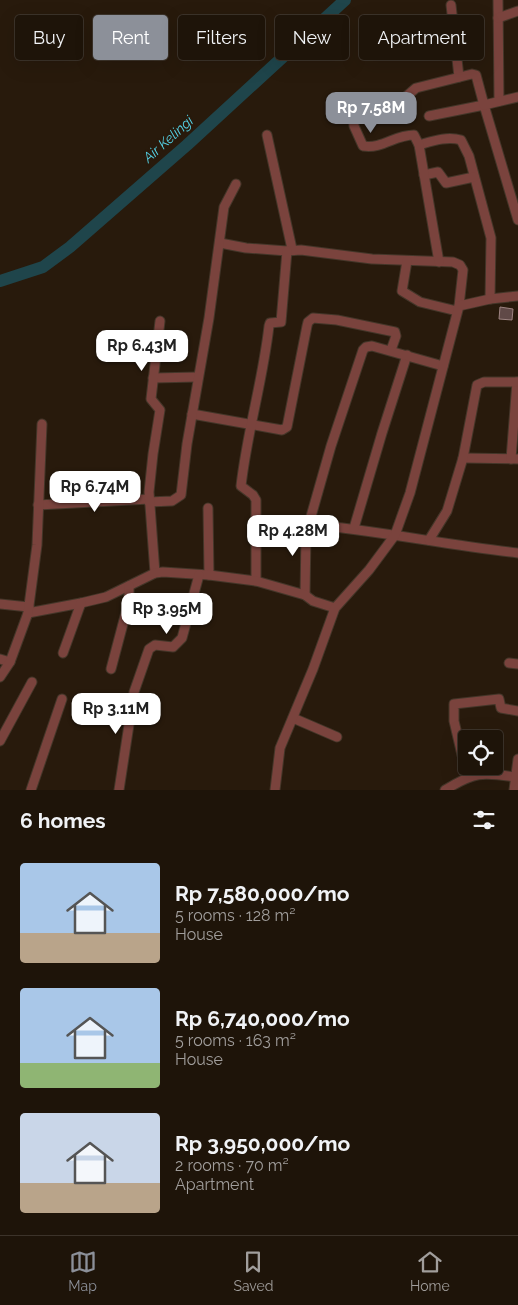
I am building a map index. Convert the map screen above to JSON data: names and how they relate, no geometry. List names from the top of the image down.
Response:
{
  "water": ["Air Kelingi"],
  "page": {
    "chip": [
      "Buy",
      "Rent",
      "Filters",
      "New",
      "Apartment"
    ],
    "price": [
      "Rp 7.58M",
      "Rp 6.43M",
      "Rp 6.74M",
      "Rp 4.28M",
      "Rp 3.95M",
      "Rp 3.11M"
    ],
    "heading": "6 homes",
    "list": [
      {
        "name": "Rp 7,580,000/mo",
        "note": "5 rooms · 128 m² · House"
      },
      {
        "name": "Rp 6,740,000/mo",
        "note": "5 rooms · 163 m² · House"
      },
      {
        "name": "Rp 3,950,000/mo",
        "note": "2 rooms · 70 m² · Apartment"
      }
    ],
    "tabs": ["Map", "Saved", "Home"]
  }
}
